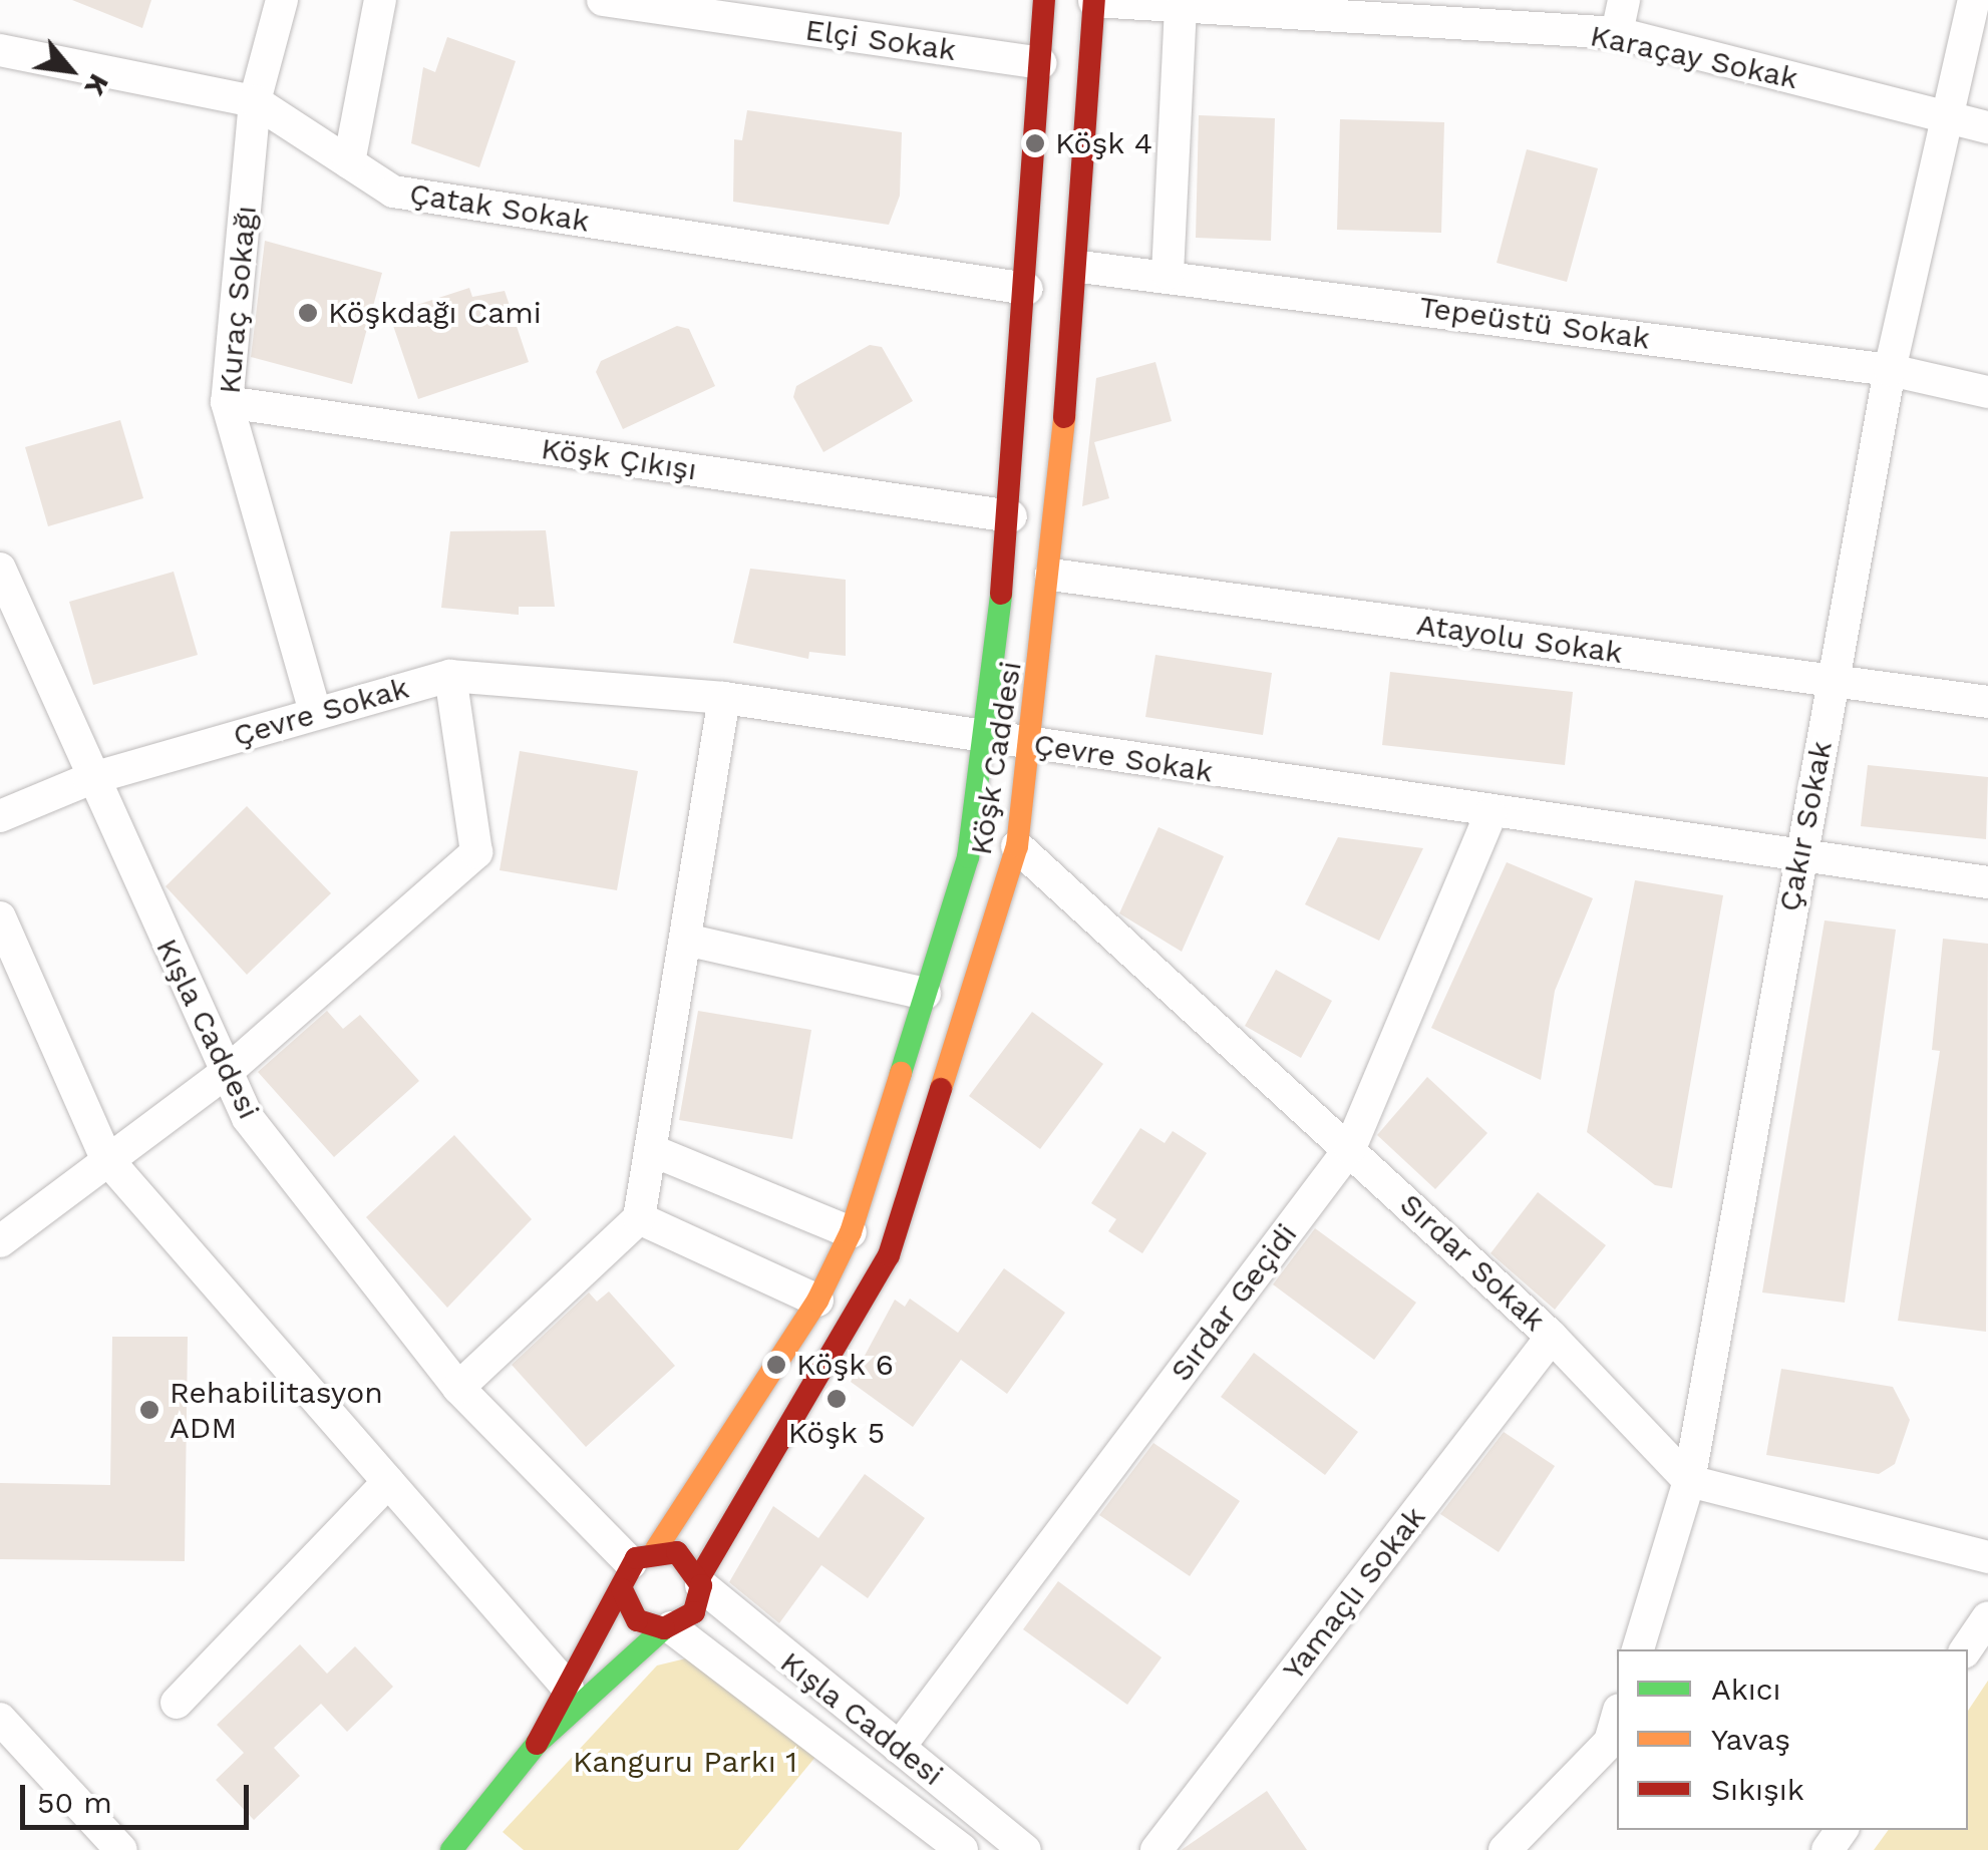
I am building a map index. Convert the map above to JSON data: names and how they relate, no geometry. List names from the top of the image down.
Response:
{
  "streets": {
    "street": [
      "Elçi Sokak",
      "Karaçay Sokak",
      "Çatak Sokak",
      "Kuraç Sokağı",
      "Tepeüstü Sokak",
      "Köşk Çıkışı",
      "Atayolu Sokak",
      "Çevre Sokak",
      "Köşk Caddesi",
      "Çakır Sokak",
      "Kışla Caddesi",
      "Sırdar Sokak",
      "Sırdar Geçidi",
      "Yamaçlı Sokak"
    ]
  },
  "crossings": [
    ["Elçi Sokak", "Köşk Caddesi"],
    ["Karaçay Sokak", "Köşk Caddesi"],
    ["Karaçay Sokak", "Çakır Sokak"],
    ["Çatak Sokak", "Kuraç Sokağı"],
    ["Çatak Sokak", "Köşk Caddesi"],
    ["Kuraç Sokağı", "Köşk Çıkışı"],
    ["Kuraç Sokağı", "Çevre Sokak"],
    ["Tepeüstü Sokak", "Köşk Caddesi"],
    ["Tepeüstü Sokak", "Çakır Sokak"],
    ["Köşk Çıkışı", "Köşk Caddesi"],
    ["Atayolu Sokak", "Köşk Caddesi"],
    ["Atayolu Sokak", "Çakır Sokak"],
    ["Çevre Sokak", "Köşk Caddesi"],
    ["Çevre Sokak", "Çakır Sokak"],
    ["Çevre Sokak", "Kışla Caddesi"],
    ["Çevre Sokak", "Sırdar Geçidi"],
    ["Köşk Caddesi", "Kışla Caddesi"],
    ["Köşk Caddesi", "Sırdar Sokak"],
    ["Çakır Sokak", "Sırdar Sokak"],
    ["Kışla Caddesi", "Sırdar Geçidi"],
    ["Sırdar Sokak", "Sırdar Geçidi"],
    ["Sırdar Sokak", "Yamaçlı Sokak"]
  ],
  "parks": ["Kanguru Parkı 1"],
  "places": [
    "Köşk 4",
    "Köşkdağı Cami",
    "Köşk 6",
    "Köşk 5",
    "Rehabilitasyon ADM"
  ],
  "legend": ["Akıcı", "Yavaş", "Sıkışık"],
  "scale_bar": "50 m",
  "north": "bottom right"
}
